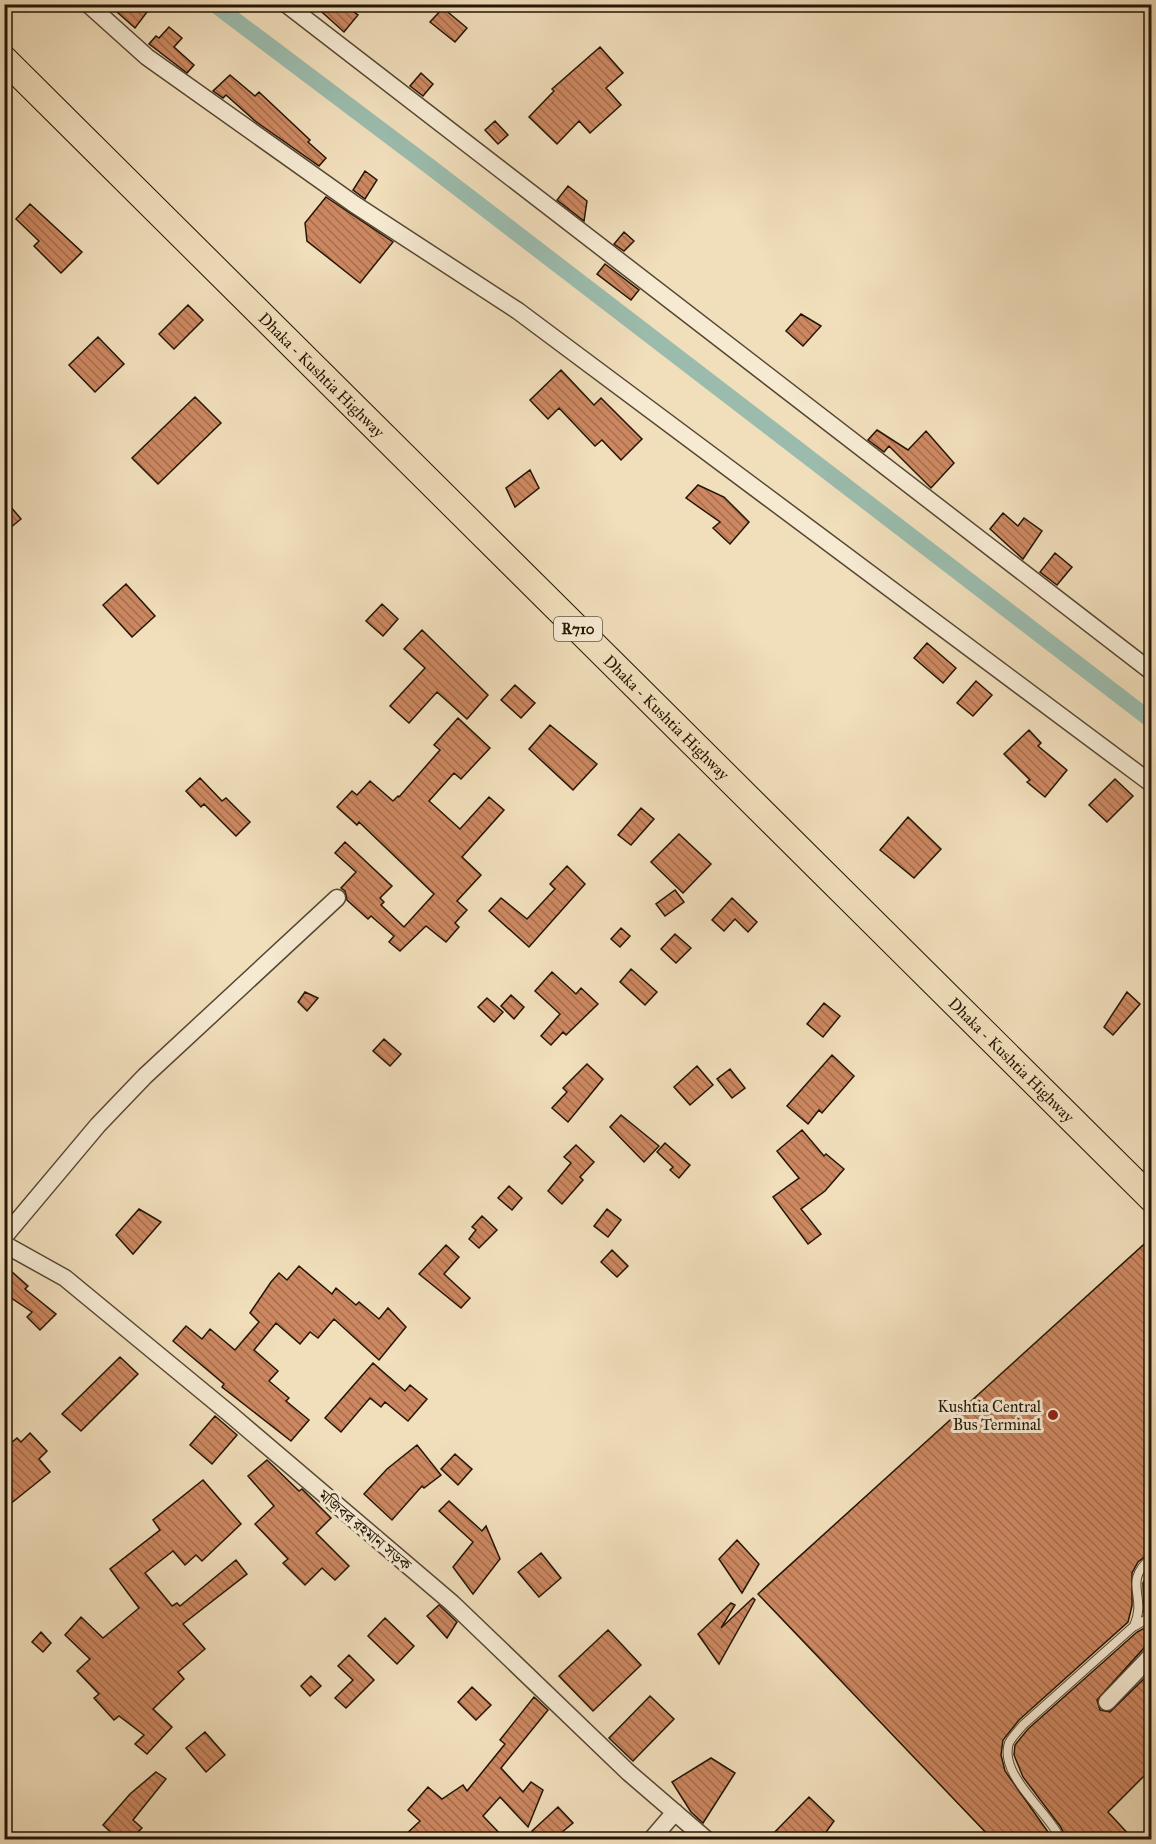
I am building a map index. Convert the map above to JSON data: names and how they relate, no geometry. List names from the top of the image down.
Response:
{
  "streets": {
    "main road": ["Dhaka - Kushtia Highway", "R710"],
    "street": ["মজিবর রহমান সড়ক"]
  },
  "places": ["Kushtia Central Bus Terminal"]
}
